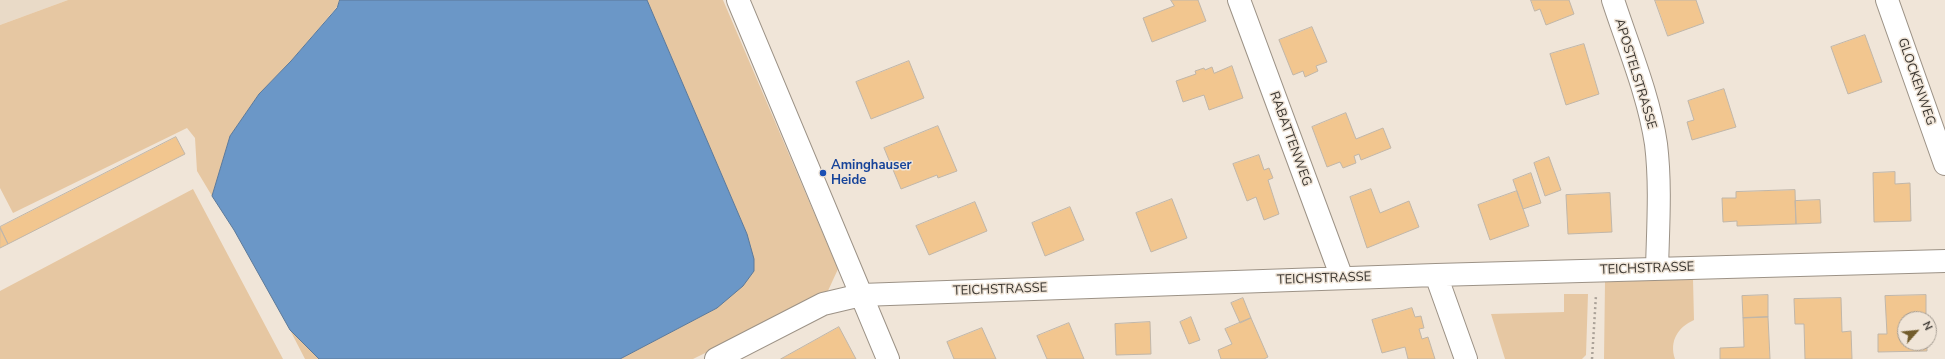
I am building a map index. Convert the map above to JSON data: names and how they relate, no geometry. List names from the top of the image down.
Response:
{
  "streets": {
    "street": [
      "APOSTELSTRASSE",
      "GLOCKENWEG",
      "RABATTENWEG",
      "TEICHSTRASSE"
    ]
  },
  "crossings": [
    ["APOSTELSTRASSE", "TEICHSTRASSE"],
    ["RABATTENWEG", "TEICHSTRASSE"]
  ],
  "places": ["Aminghauser Heide"],
  "north": "top right"
}
